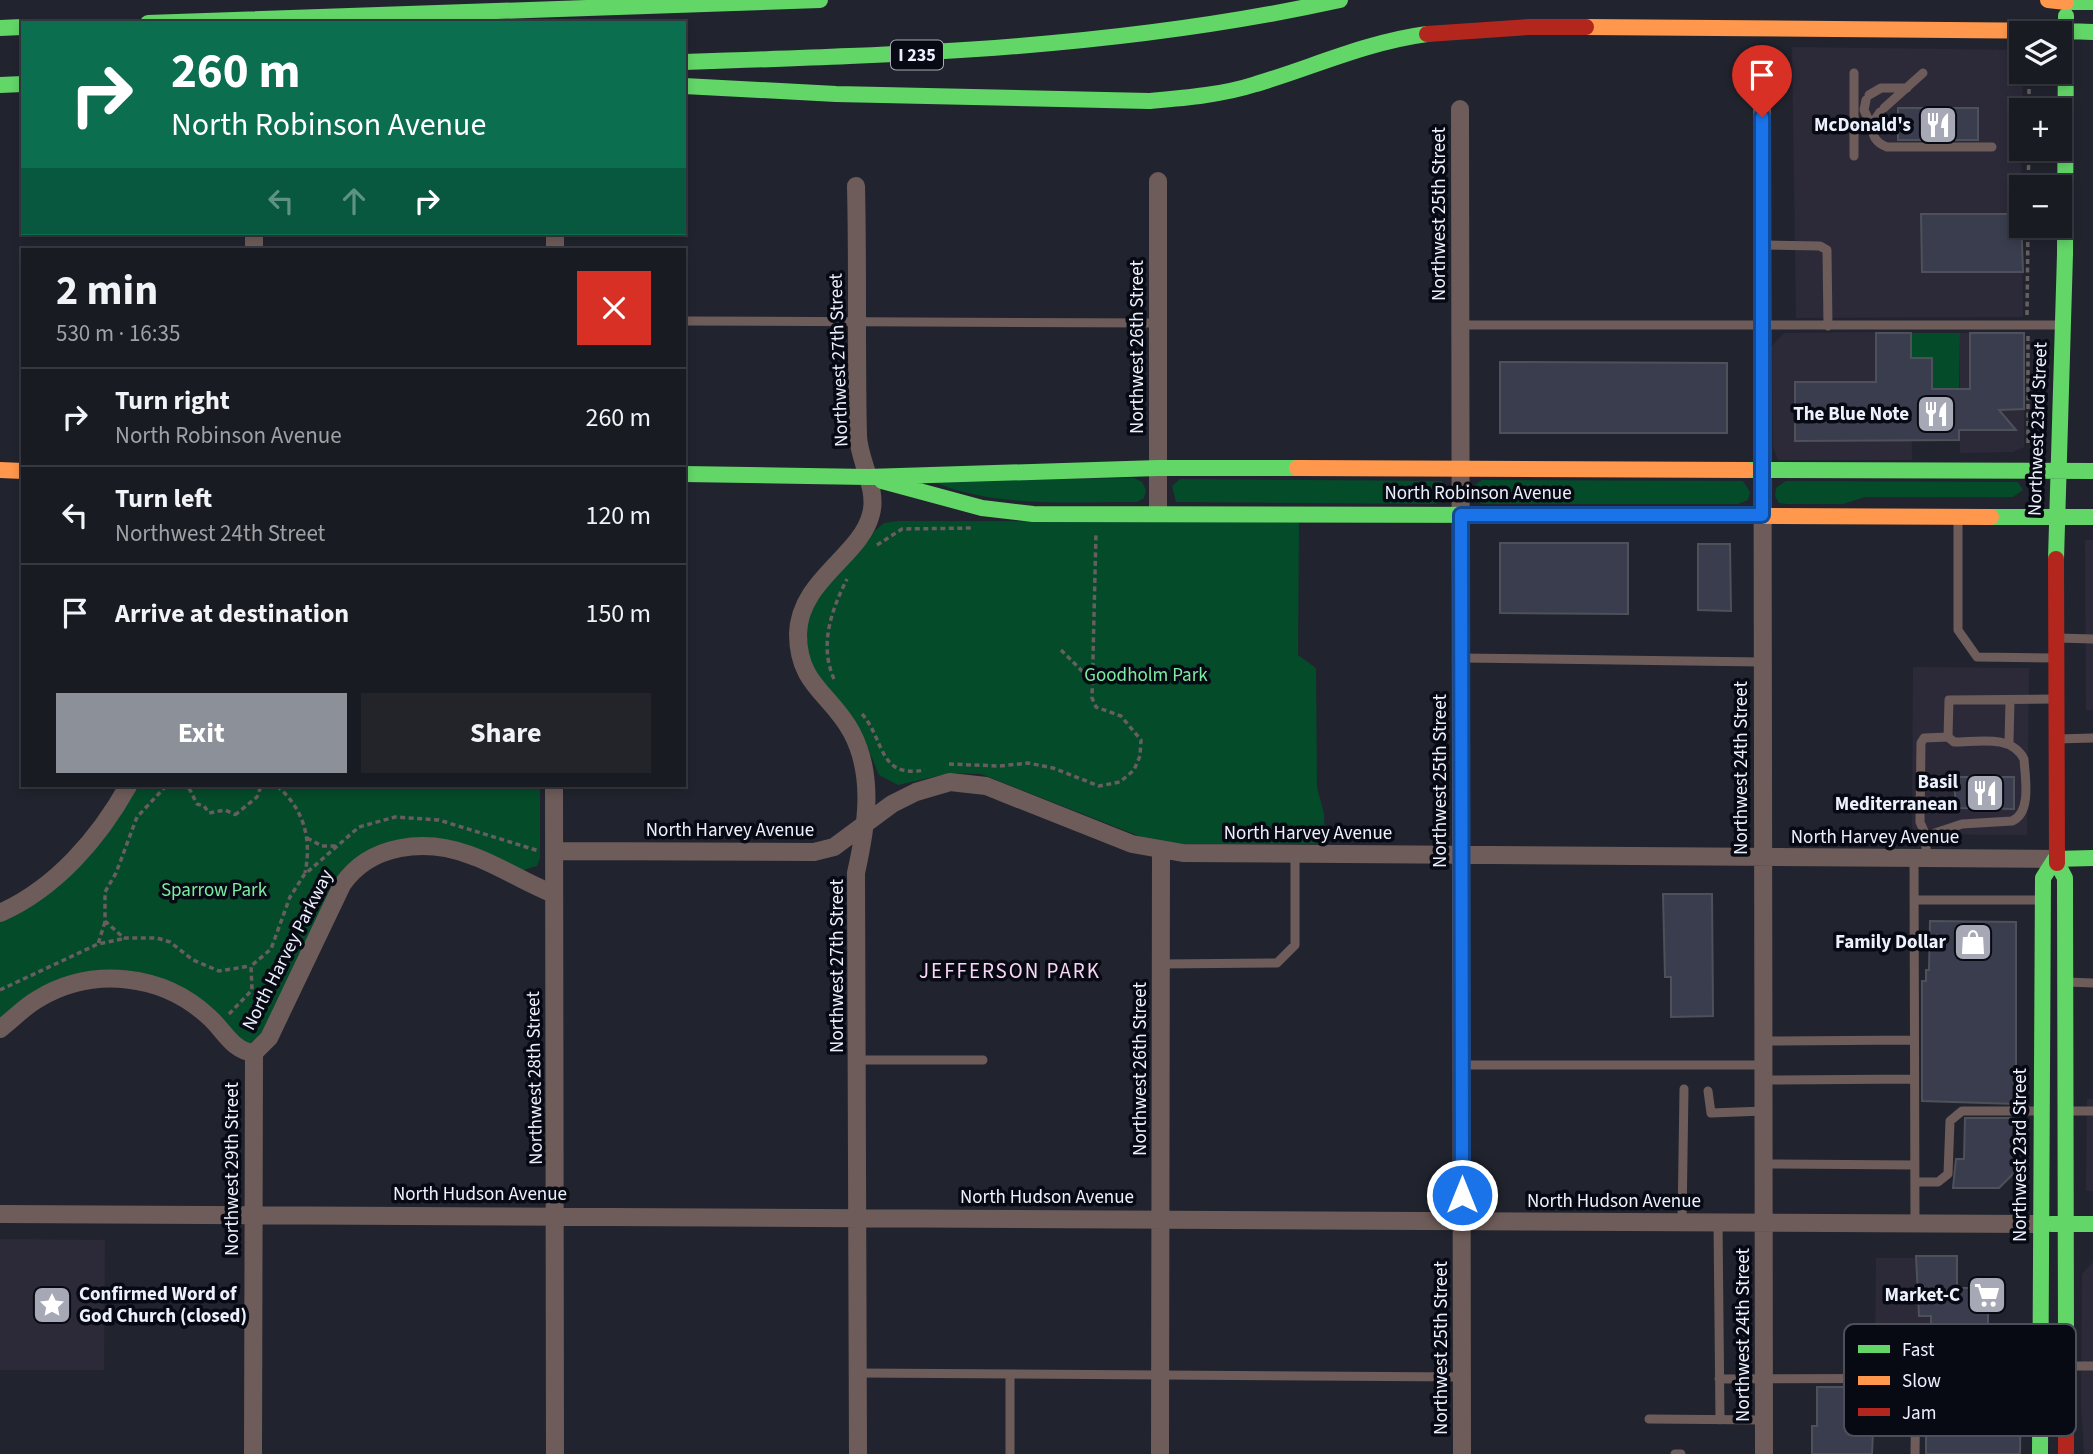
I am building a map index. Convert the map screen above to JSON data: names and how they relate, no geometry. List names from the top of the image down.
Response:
{
  "streets": {
    "main road": [
      "I 235",
      "Northwest 23rd Street",
      "North Robinson Avenue",
      "North Harvey Avenue",
      "North Hudson Avenue"
    ],
    "street": [
      "Northwest 25th Street",
      "Northwest 26th Street",
      "Northwest 27th Street",
      "Northwest 24th Street",
      "North Harvey Parkway",
      "Northwest 28th Street",
      "Northwest 29th Street"
    ]
  },
  "crossings": [
    ["Northwest 25th Street", "North Robinson Avenue"],
    ["Northwest 25th Street", "North Harvey Avenue"],
    ["Northwest 25th Street", "North Hudson Avenue"],
    ["Northwest 26th Street", "North Robinson Avenue"],
    ["Northwest 26th Street", "North Harvey Avenue"],
    ["Northwest 26th Street", "North Hudson Avenue"],
    ["Northwest 27th Street", "North Robinson Avenue"],
    ["Northwest 27th Street", "North Harvey Avenue"],
    ["Northwest 27th Street", "North Hudson Avenue"],
    ["Northwest 23rd Street", "North Robinson Avenue"],
    ["Northwest 23rd Street", "North Harvey Avenue"],
    ["Northwest 23rd Street", "North Hudson Avenue"],
    ["North Robinson Avenue", "Northwest 24th Street"],
    ["Northwest 24th Street", "North Harvey Avenue"],
    ["Northwest 24th Street", "North Hudson Avenue"],
    ["North Harvey Avenue", "Northwest 28th Street"],
    ["North Harvey Parkway", "Northwest 28th Street"],
    ["North Harvey Parkway", "Northwest 29th Street"],
    ["Northwest 28th Street", "North Hudson Avenue"],
    ["Northwest 29th Street", "North Hudson Avenue"]
  ],
  "districts": ["JEFFERSON PARK"],
  "parks": ["Goodholm Park", "Sparrow Park"],
  "places": {
    "restaurant": ["McDonald's", "The Blue Note", "Basil Mediterranean"],
    "shop": ["Family Dollar"],
    "supermarket": ["Market-C"],
    "place": ["Confirmed Word of God Church (closed)"]
  },
  "legend": ["Fast", "Slow", "Jam"],
  "page": {
    "map_buttons": ["+", "−"],
    "turn": ["260 m", "North Robinson Avenue"],
    "heading": ["2 min", "530 m · 16:35"],
    "list": [
      {
        "name": "Turn right",
        "note": "North Robinson Avenue",
        "value": "260 m"
      },
      {
        "name": "Turn left",
        "note": "Northwest 24th Street",
        "value": "120 m"
      },
      {
        "name": "Arrive at destination",
        "value": "150 m"
      }
    ],
    "buttons": ["Exit", "Share"]
  }
}
